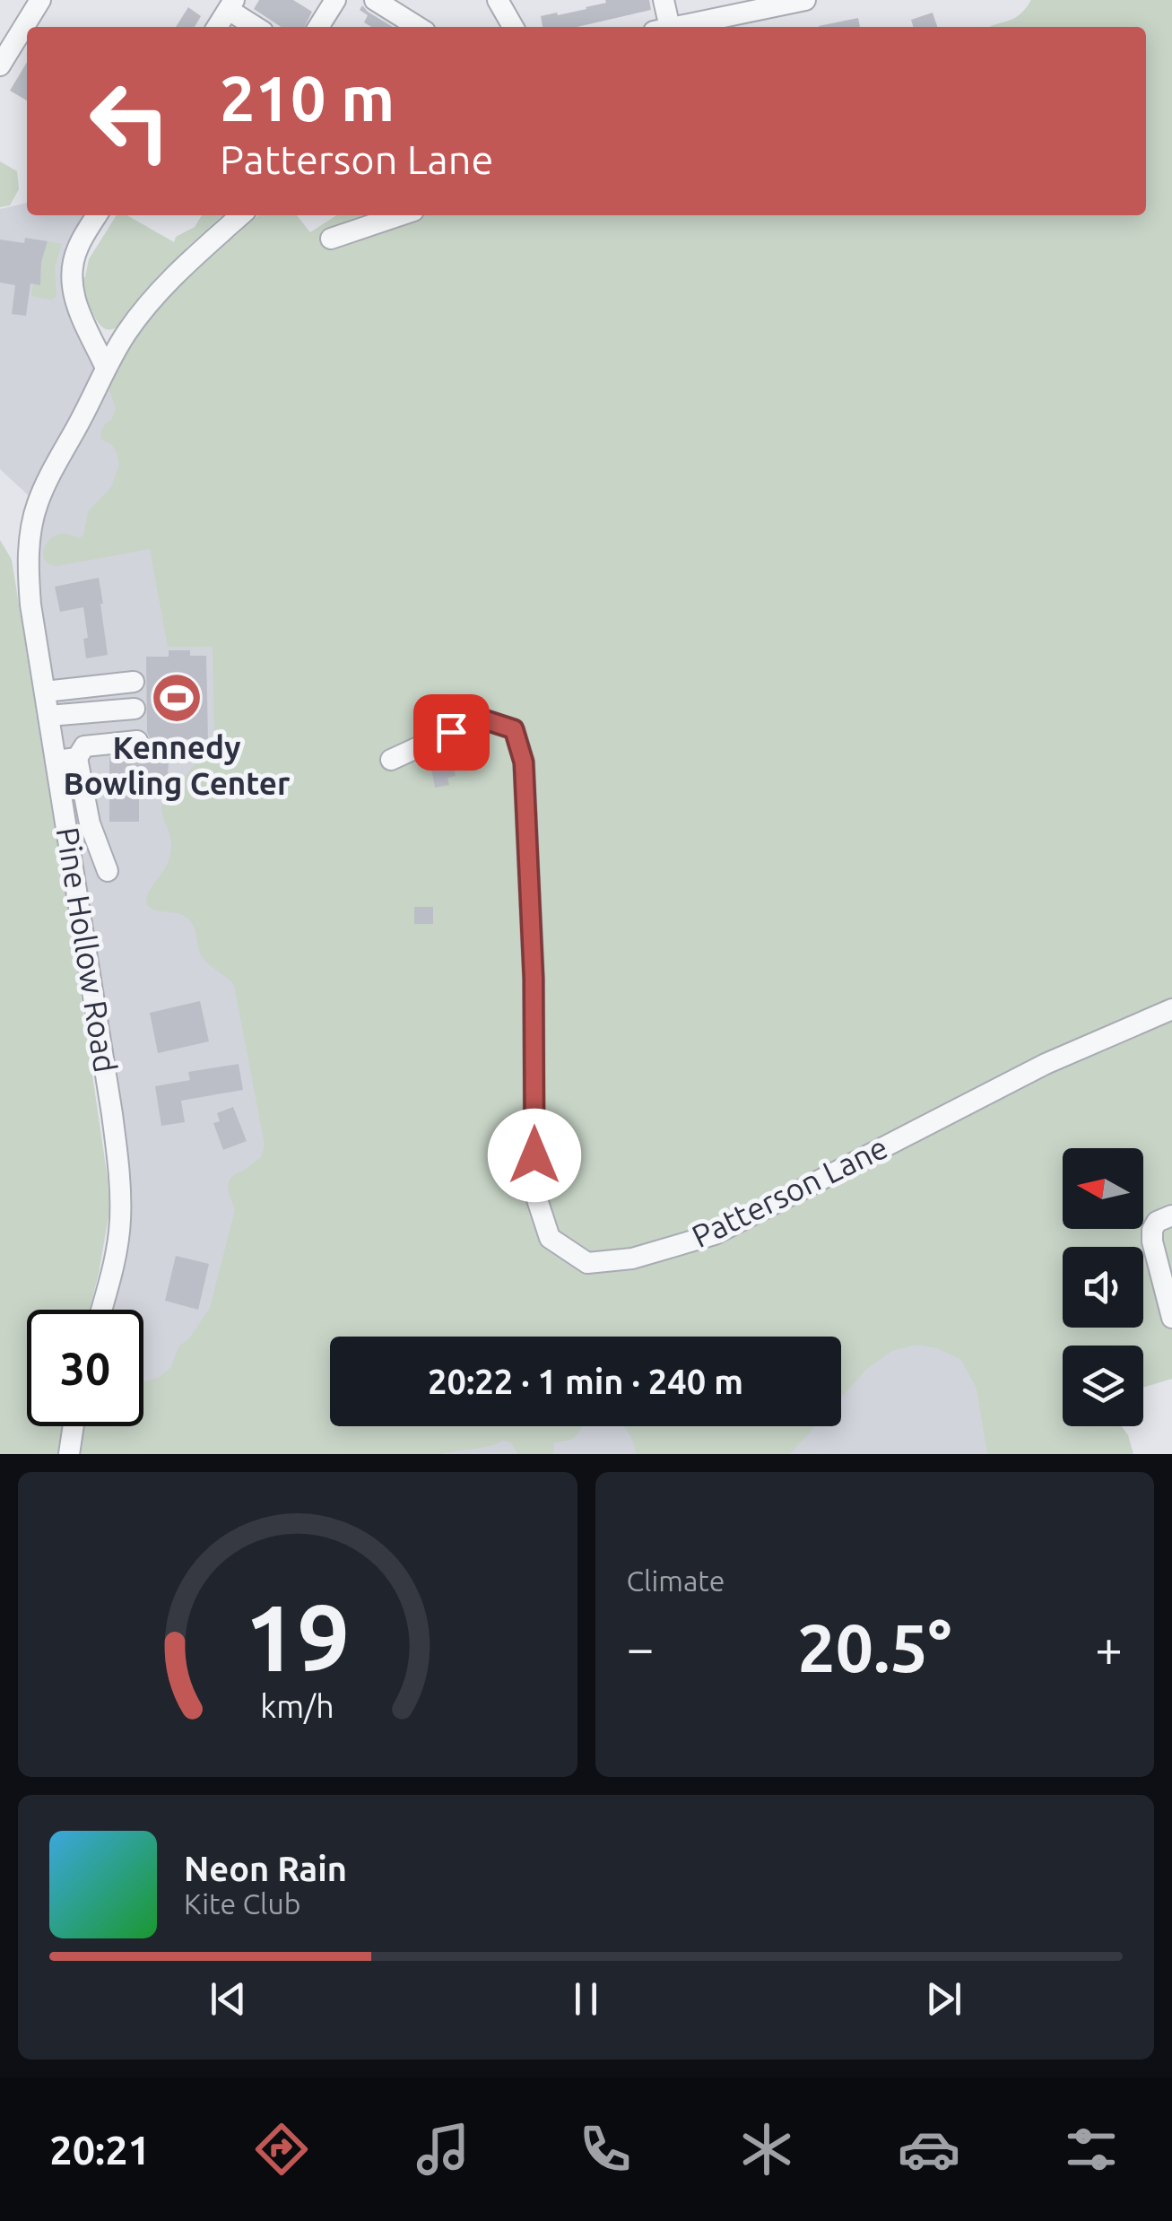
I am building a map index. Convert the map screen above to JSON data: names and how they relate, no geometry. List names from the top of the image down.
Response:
{
  "streets": {
    "street": ["Pine Hollow Road", "Patterson Lane"]
  },
  "places": {
    "sports": ["Kennedy Bowling Center"]
  },
  "north": "left",
  "page": {
    "turn": ["210 m", "Patterson Lane"],
    "limit": "30",
    "trip": "20:22 · 1 min · 240 m",
    "tile": "Climate",
    "heat": ["−", "20.5°", "+"],
    "song": ["Neon Rain", "Kite Club"],
    "tabs": "20:21",
    "gauge": ["19", "km/h"]
  }
}
